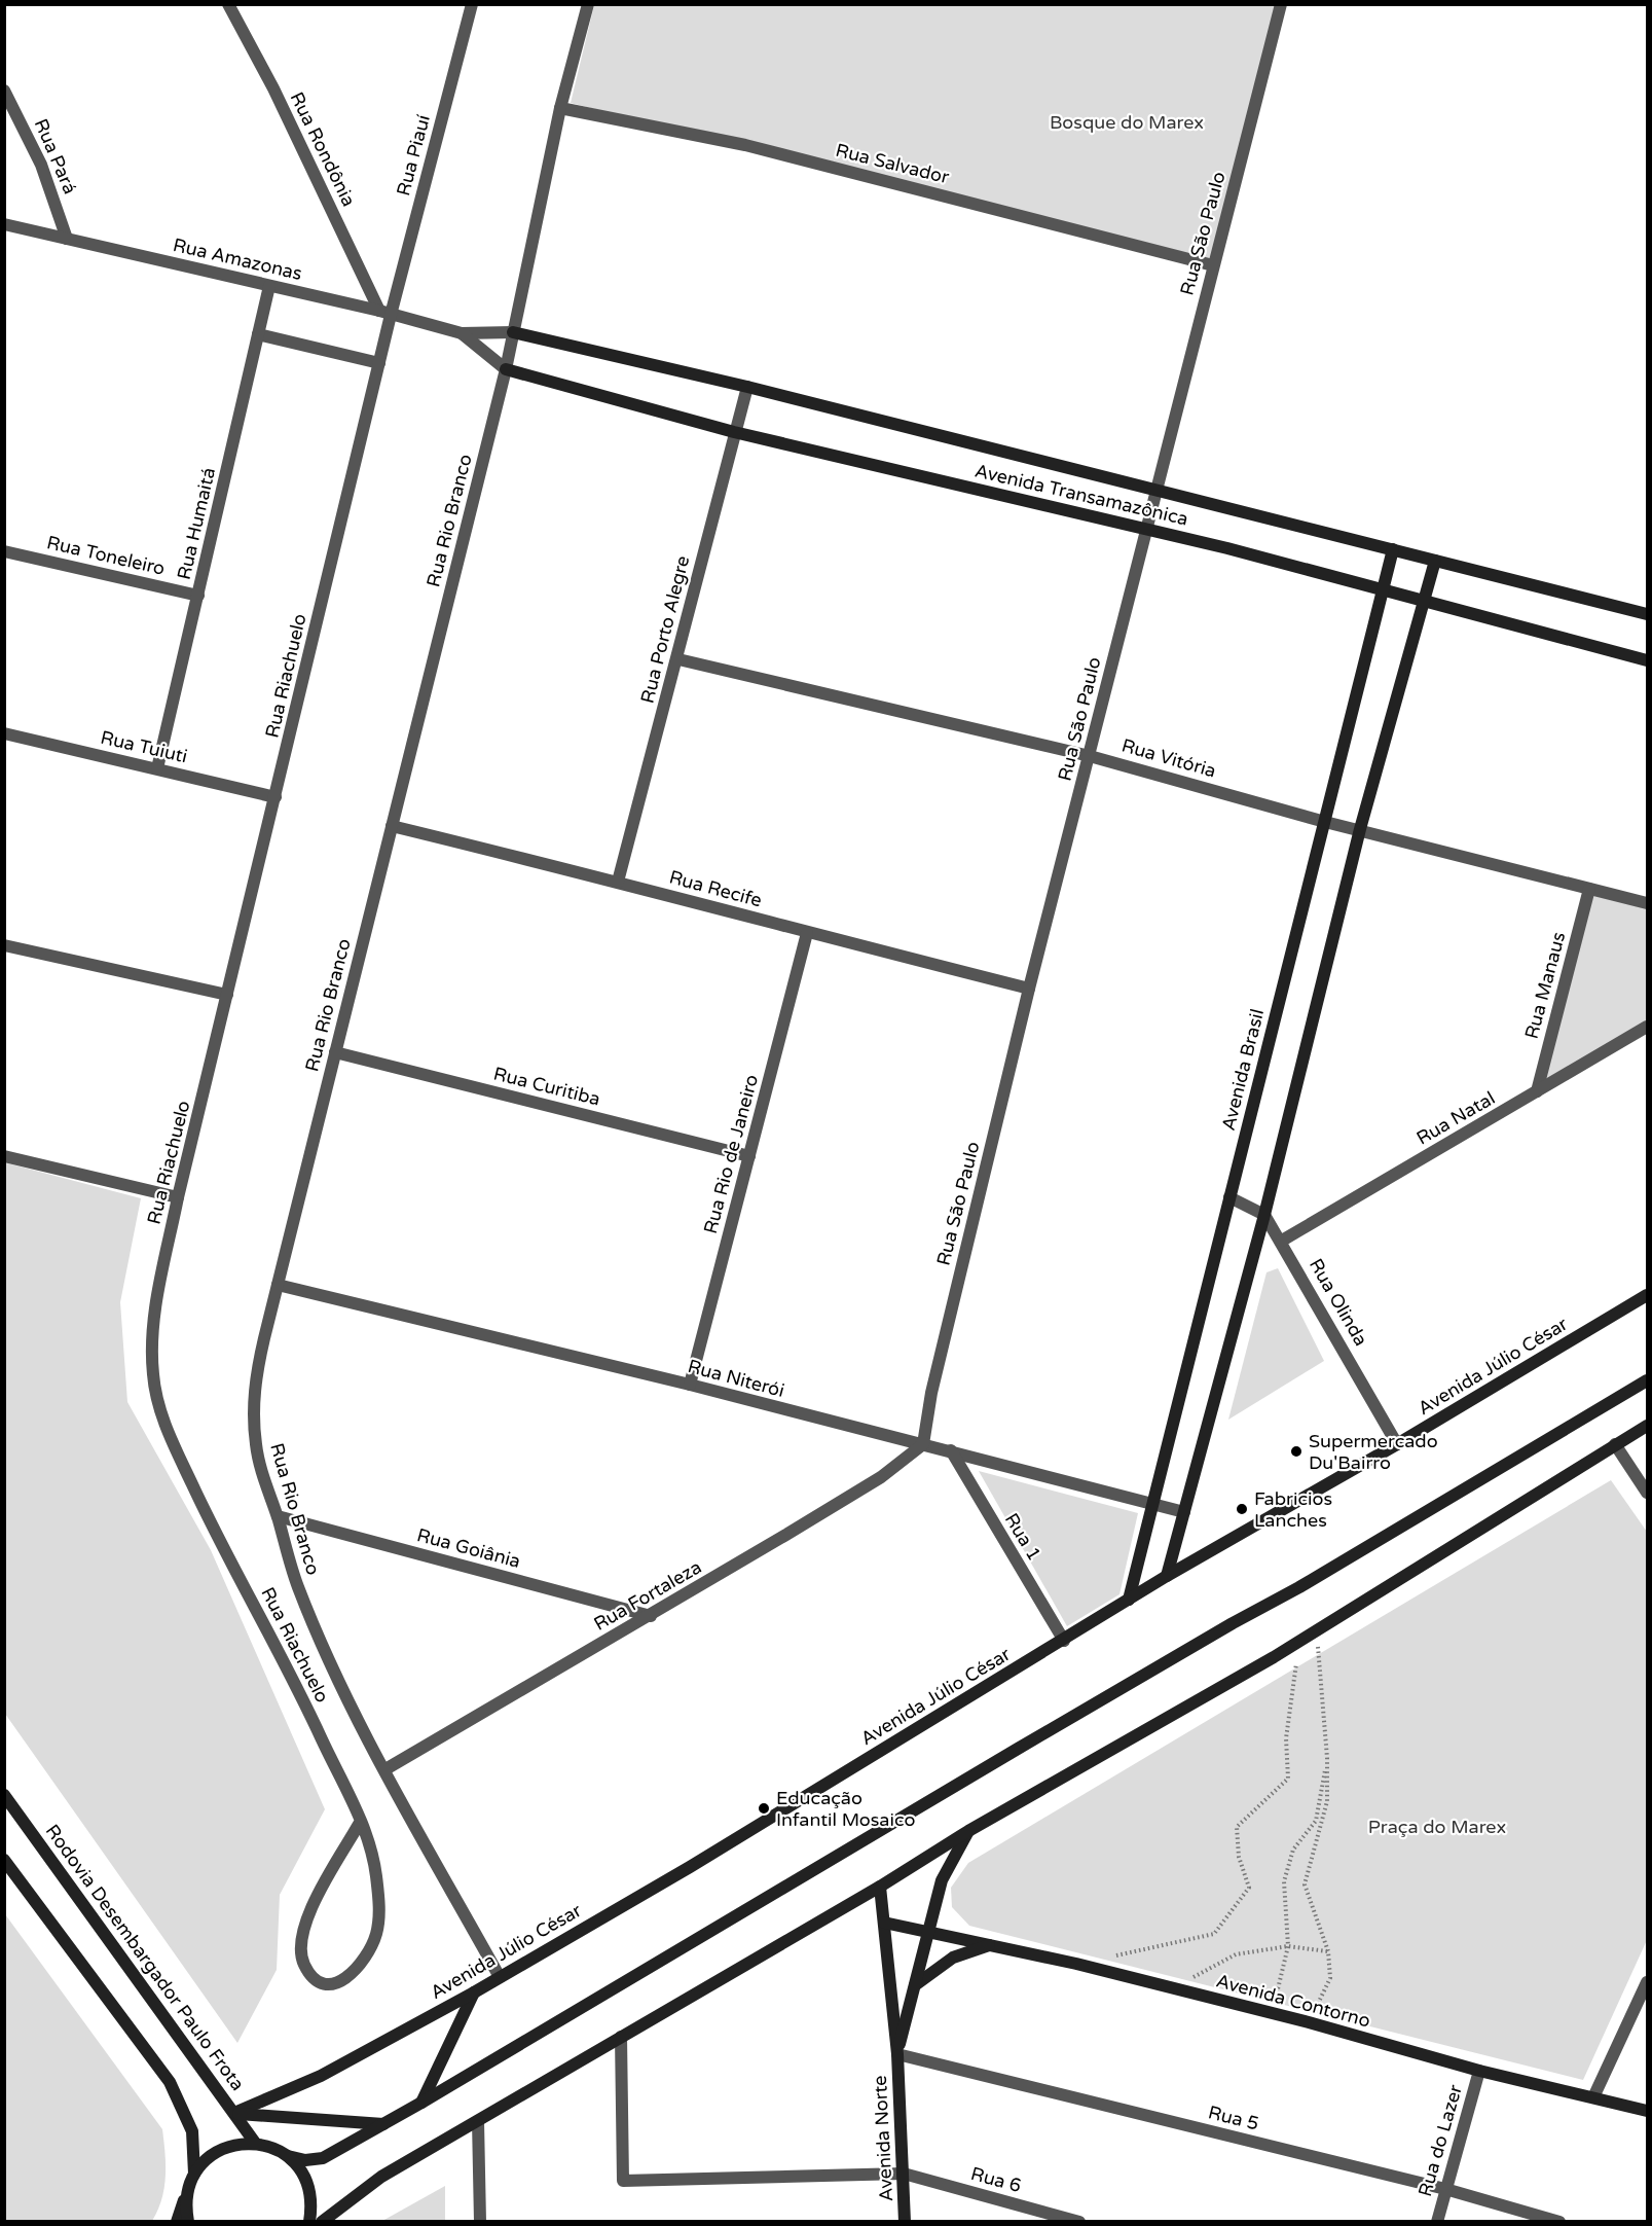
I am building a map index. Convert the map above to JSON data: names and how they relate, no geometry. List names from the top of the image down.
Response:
{
  "streets": {
    "street": [
      "Rua Rondônia",
      "Rua Piauí",
      "Rua Pará",
      "Rua Salvador",
      "Rua São Paulo",
      "Rua Amazonas",
      "Avenida Transamazônica",
      "Rua Rio Branco",
      "Rua Humaitá",
      "Rua Toneleiro",
      "Rua Porto Alegre",
      "Rua Riachuelo",
      "Rua Tuiuti",
      "Rua Vitória",
      "Rua Recife",
      "Rua Manaus",
      "Avenida Brasil",
      "Rua Curitiba",
      "Rua Natal",
      "Rua Rio de Janeiro",
      "Rua Olinda",
      "Avenida Júlio César",
      "Rua Niterói",
      "Rua 1",
      "Rua Goiânia",
      "Rua Fortaleza",
      "Rodovia Desembargador Paulo Frota",
      "Avenida Contorno",
      "Rua 5",
      "Avenida Norte",
      "Rua do Lazer",
      "Rua 6"
    ]
  },
  "crossings": [
    ["Rua Rondônia", "Rua Piauí"],
    ["Rua Rondônia", "Rua Amazonas"],
    ["Rua Rondônia", "Rua Riachuelo"],
    ["Rua Piauí", "Rua Amazonas"],
    ["Rua Piauí", "Rua Riachuelo"],
    ["Rua Pará", "Rua Amazonas"],
    ["Rua Salvador", "Rua São Paulo"],
    ["Rua Salvador", "Rua Rio Branco"],
    ["Rua São Paulo", "Avenida Transamazônica"],
    ["Rua São Paulo", "Rua Vitória"],
    ["Rua São Paulo", "Rua Recife"],
    ["Rua São Paulo", "Rua Niterói"],
    ["Rua São Paulo", "Rua Fortaleza"],
    ["Rua Amazonas", "Avenida Transamazônica"],
    ["Rua Amazonas", "Rua Rio Branco"],
    ["Rua Amazonas", "Rua Humaitá"],
    ["Rua Amazonas", "Rua Riachuelo"],
    ["Avenida Transamazônica", "Rua Rio Branco"],
    ["Avenida Transamazônica", "Rua Porto Alegre"],
    ["Avenida Transamazônica", "Avenida Brasil"],
    ["Rua Rio Branco", "Rua Recife"],
    ["Rua Rio Branco", "Rua Curitiba"],
    ["Rua Rio Branco", "Avenida Júlio César"],
    ["Rua Rio Branco", "Rua Niterói"],
    ["Rua Rio Branco", "Rua Goiânia"],
    ["Rua Rio Branco", "Rua Fortaleza"],
    ["Rua Humaitá", "Rua Toneleiro"],
    ["Rua Humaitá", "Rua Tuiuti"],
    ["Rua Porto Alegre", "Rua Vitória"],
    ["Rua Porto Alegre", "Rua Recife"],
    ["Rua Riachuelo", "Rua Tuiuti"],
    ["Rua Vitória", "Rua Manaus"],
    ["Rua Vitória", "Avenida Brasil"],
    ["Rua Recife", "Rua Rio de Janeiro"],
    ["Rua Manaus", "Rua Natal"],
    ["Avenida Brasil", "Rua Olinda"],
    ["Avenida Brasil", "Avenida Júlio César"],
    ["Avenida Brasil", "Rua Niterói"],
    ["Rua Curitiba", "Rua Rio de Janeiro"],
    ["Rua Natal", "Rua Olinda"],
    ["Rua Rio de Janeiro", "Rua Niterói"],
    ["Rua Olinda", "Avenida Júlio César"],
    ["Avenida Júlio César", "Rua 1"],
    ["Avenida Júlio César", "Rodovia Desembargador Paulo Frota"],
    ["Rua Niterói", "Rua 1"],
    ["Rua Niterói", "Rua Fortaleza"],
    ["Rua Goiânia", "Rua Fortaleza"],
    ["Avenida Contorno", "Rua do Lazer"],
    ["Rua 5", "Avenida Norte"],
    ["Rua 5", "Rua do Lazer"],
    ["Avenida Norte", "Rua 6"]
  ],
  "parks": ["Bosque do Marex", "Praça do Marex"],
  "places": ["Supermercado Du'Bairro", "Fabricios Lanches", "Educação Infantil Mosaico"]
}
